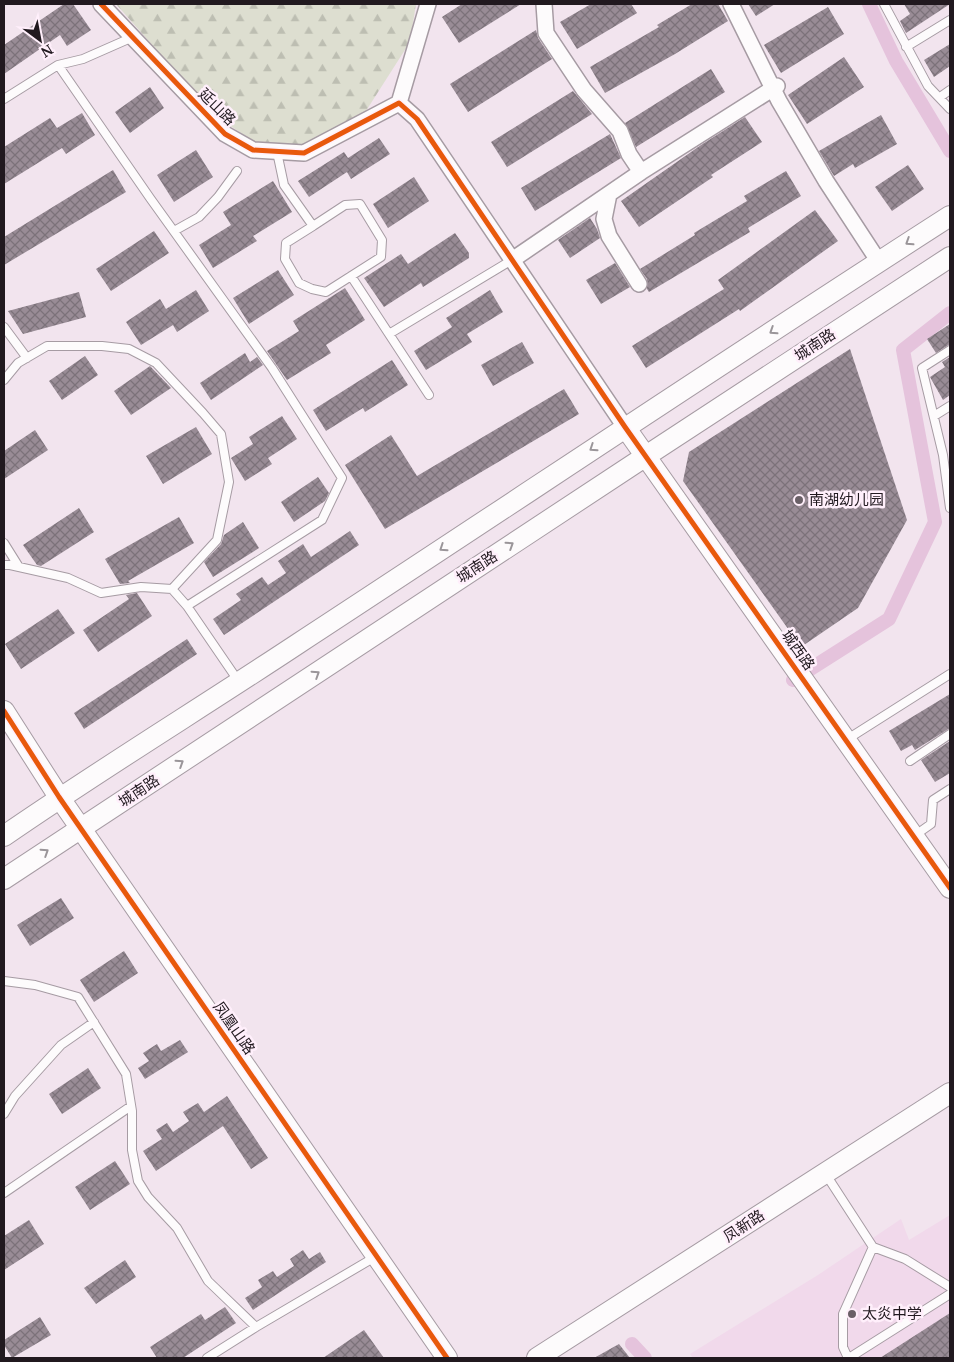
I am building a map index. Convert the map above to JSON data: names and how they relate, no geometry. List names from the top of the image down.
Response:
{
  "streets": {
    "main road": [
      "城南路",
      "城西路",
      "凤凰山路",
      "凤新路"
    ],
    "street": ["延山路"]
  },
  "crossings": [
    ["城南路", "城西路"],
    ["城南路", "凤凰山路"]
  ],
  "places": ["南湖幼儿园", "太炎中学"],
  "north": "bottom right"
}
